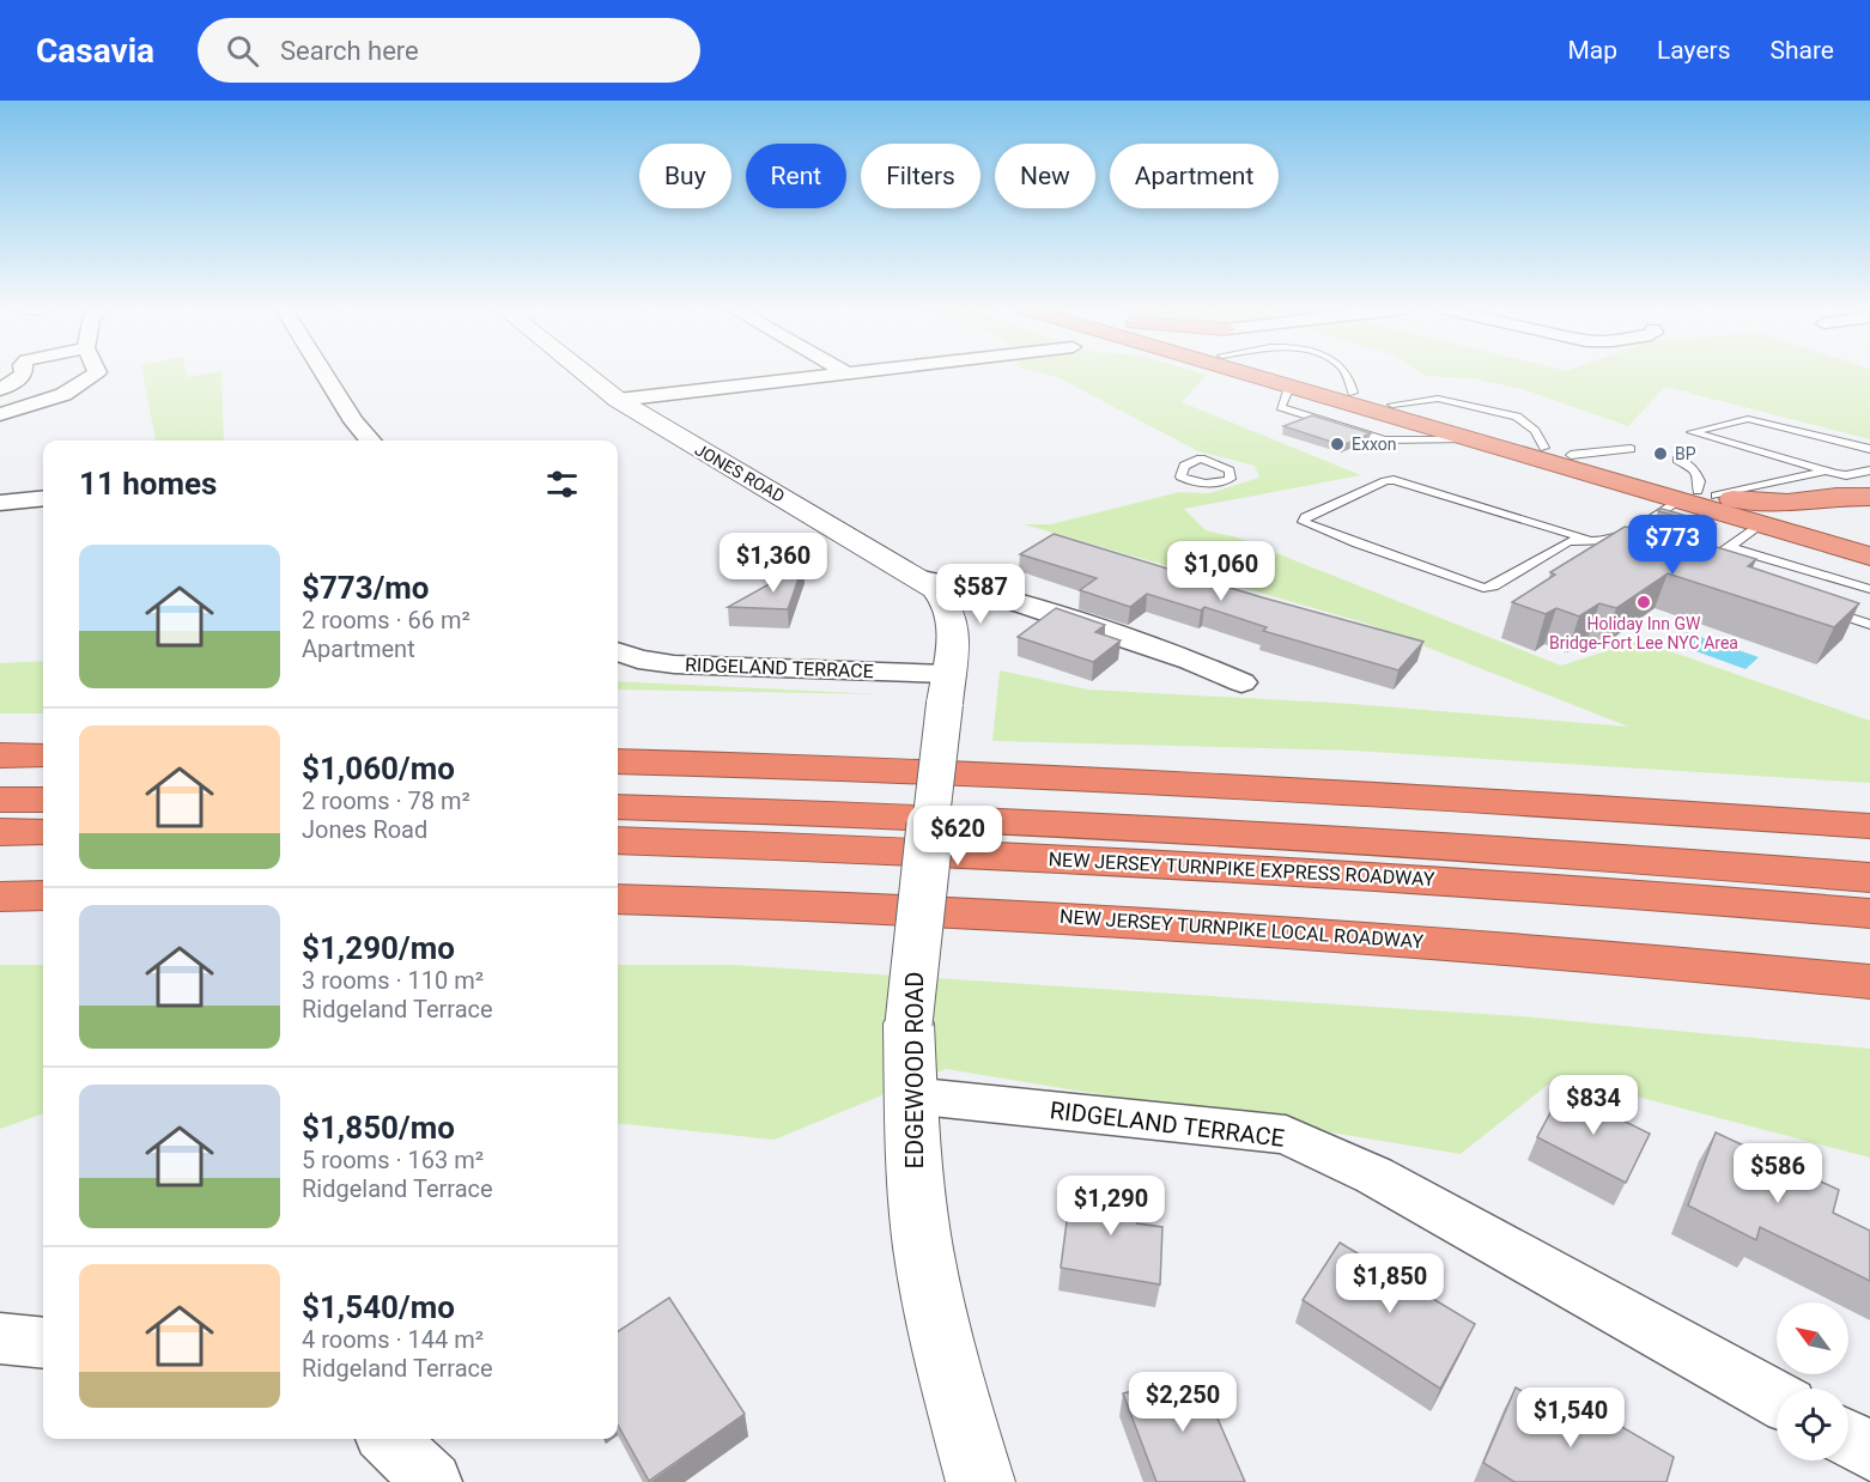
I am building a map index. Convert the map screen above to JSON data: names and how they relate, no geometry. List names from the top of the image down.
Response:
{
  "streets": {
    "highway": ["NEW JERSEY TURNPIKE EXPRESS ROADWAY", "NEW JERSEY TURNPIKE LOCAL ROADWAY"],
    "street": ["JONES ROAD", "RIDGELAND TERRACE", "EDGEWOOD ROAD"]
  },
  "crossings": [
    ["JONES ROAD", "EDGEWOOD ROAD"],
    ["RIDGELAND TERRACE", "EDGEWOOD ROAD"]
  ],
  "places": ["Exxon", "BP", "Holiday Inn GW Bridge-Fort Lee NYC Area"],
  "north": "top left",
  "page": {
    "header": "Casavia",
    "search": "Search here",
    "nav": ["Map", "Layers", "Share"],
    "chip": [
      "Buy",
      "Rent",
      "Filters",
      "New",
      "Apartment"
    ],
    "heading": "11 homes",
    "price": [
      "$773",
      "$1,360",
      "$1,060",
      "$587",
      "$620",
      "$834",
      "$586",
      "$1,290",
      "$1,850",
      "$2,250",
      "$1,540"
    ],
    "list": [
      {
        "name": "$773/mo",
        "note": "2 rooms · 66 m² · Apartment"
      },
      {
        "name": "$1,060/mo",
        "note": "2 rooms · 78 m² · Jones Road"
      },
      {
        "name": "$1,290/mo",
        "note": "3 rooms · 110 m² · Ridgeland Terrace"
      },
      {
        "name": "$1,850/mo",
        "note": "5 rooms · 163 m² · Ridgeland Terrace"
      },
      {
        "name": "$1,540/mo",
        "note": "4 rooms · 144 m² · Ridgeland Terrace"
      }
    ]
  }
}
